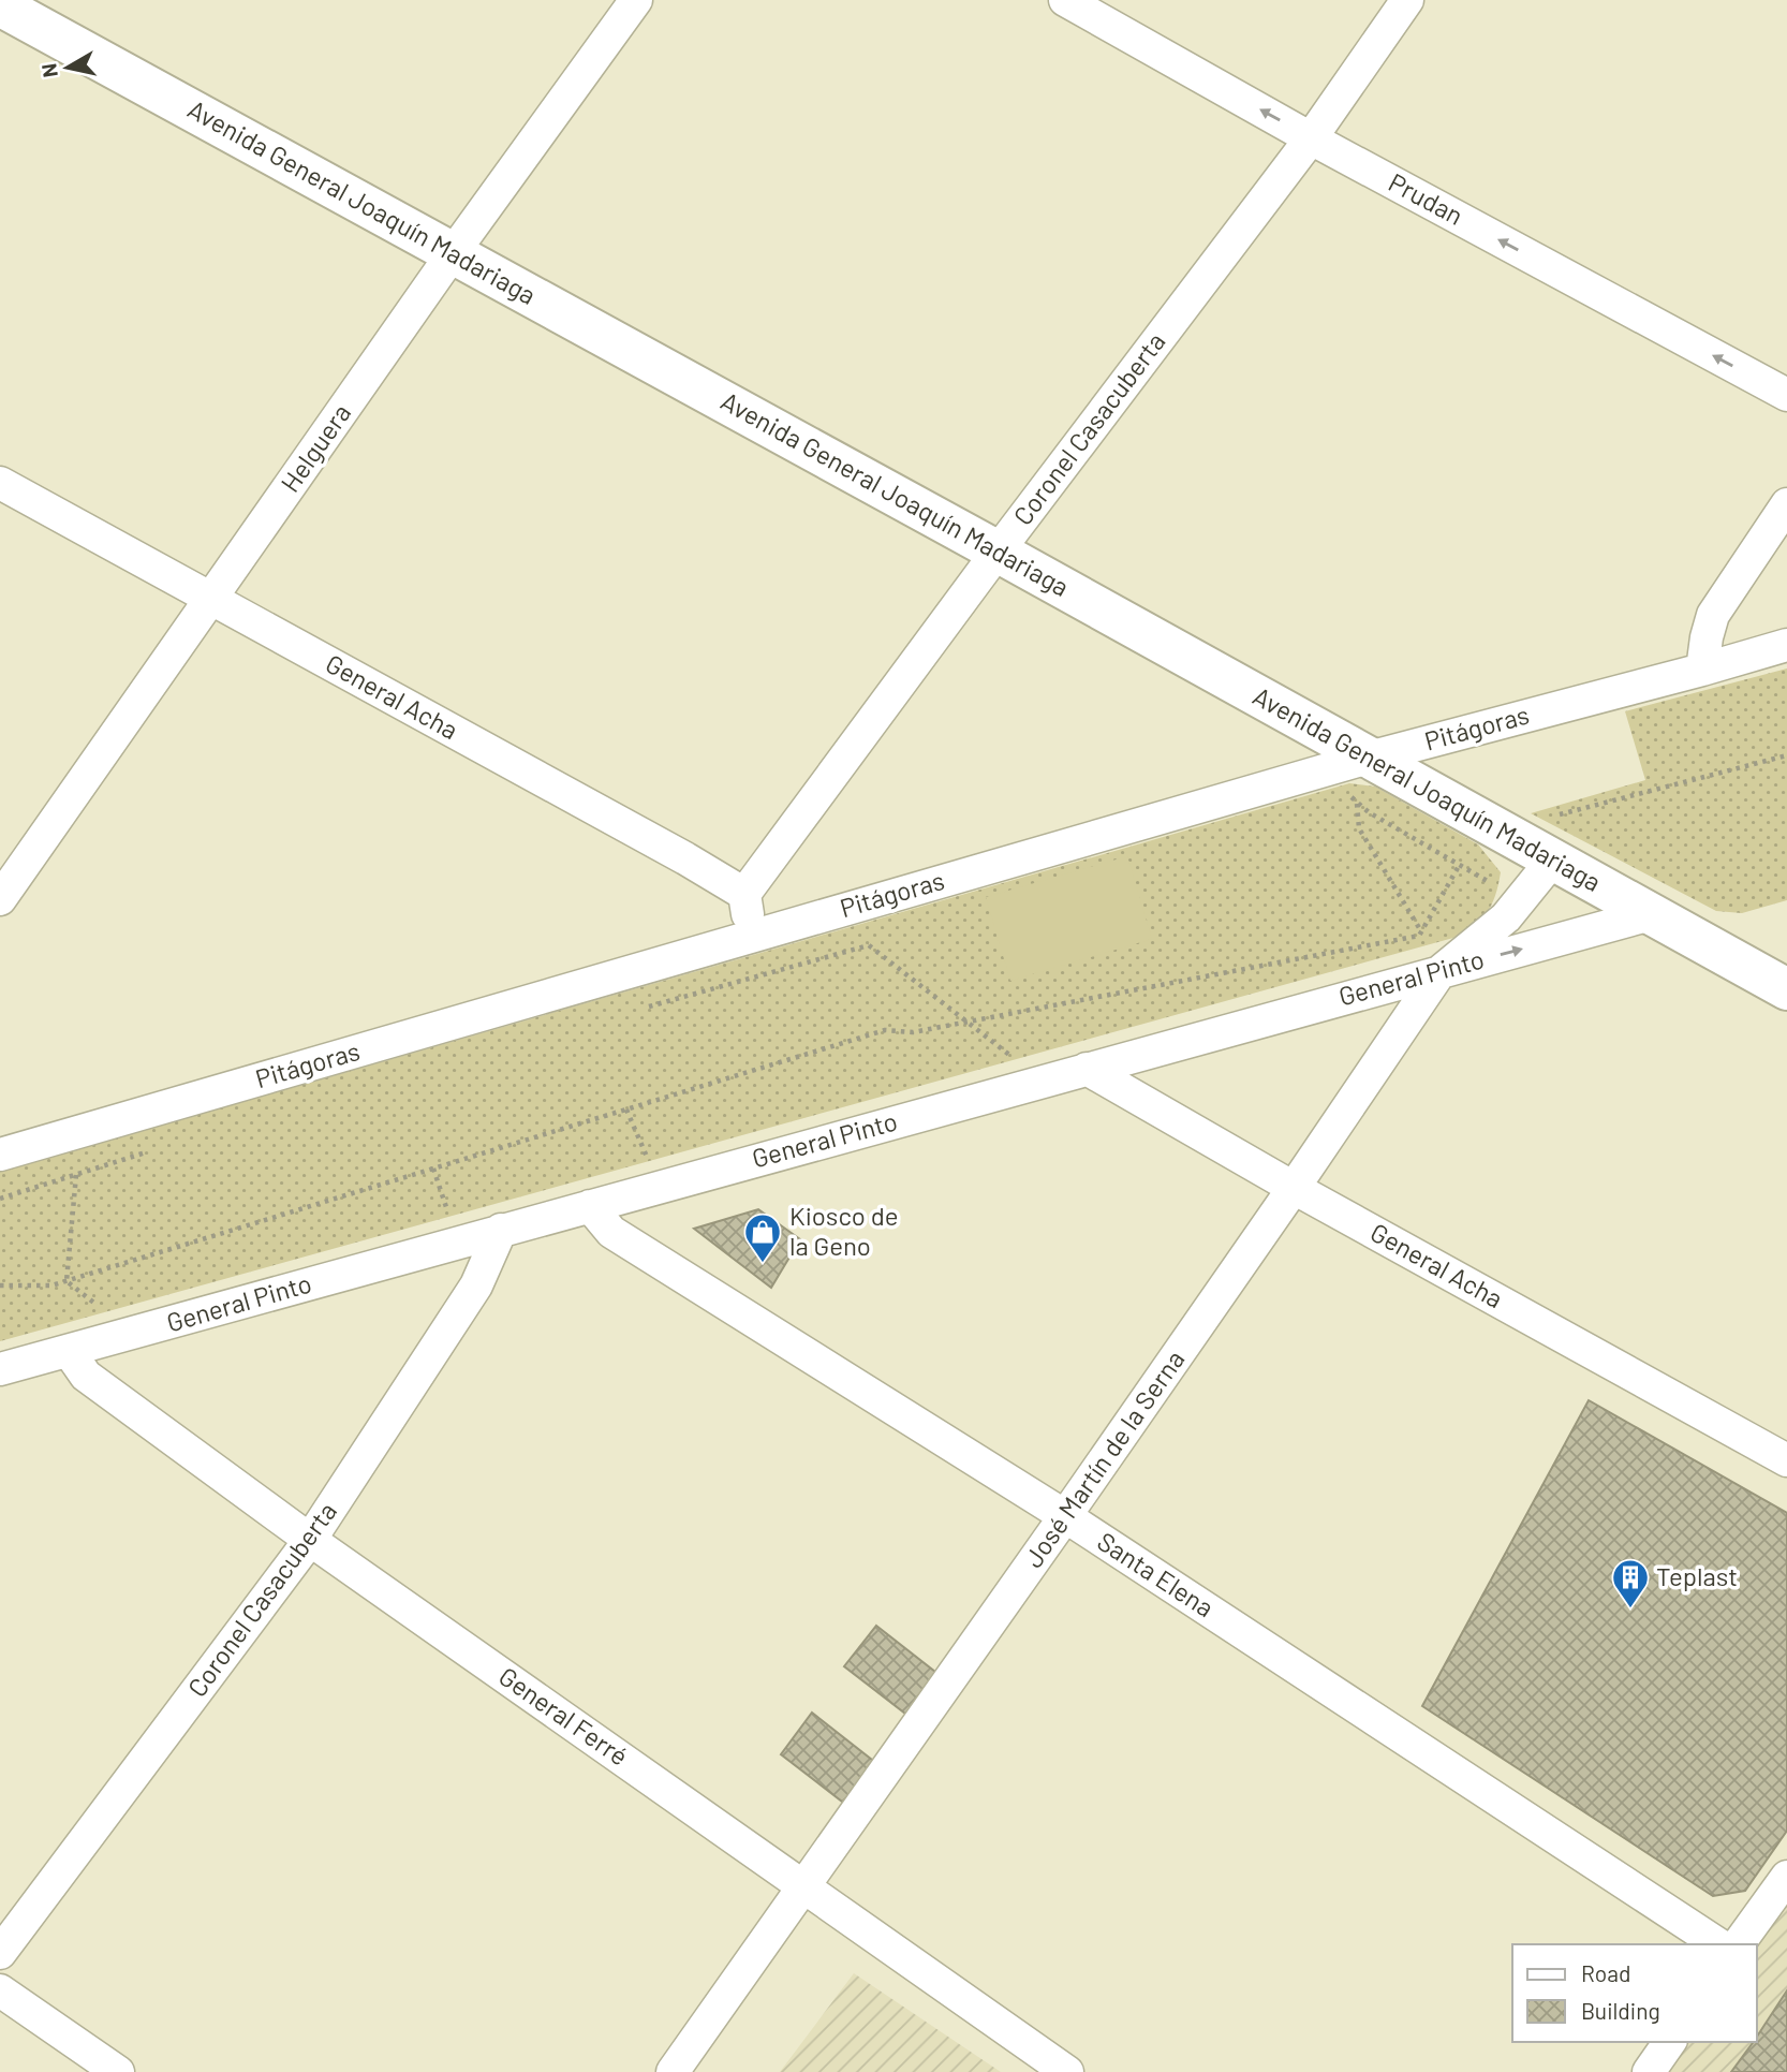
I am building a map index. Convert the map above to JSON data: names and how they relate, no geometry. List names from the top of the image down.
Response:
{
  "streets": {
    "main road": ["Avenida General Joaquín Madariaga"],
    "street": [
      "Prudan",
      "Coronel Casacuberta",
      "Helguera",
      "General Acha",
      "Pitágoras",
      "General Pinto",
      "José Martín de la Serna",
      "Santa Elena",
      "General Ferré"
    ]
  },
  "crossings": [
    ["Prudan", "Coronel Casacuberta"],
    ["Avenida General Joaquín Madariaga", "Coronel Casacuberta"],
    ["Avenida General Joaquín Madariaga", "Helguera"],
    ["Avenida General Joaquín Madariaga", "Pitágoras"],
    ["Avenida General Joaquín Madariaga", "General Pinto"],
    ["Avenida General Joaquín Madariaga", "José Martín de la Serna"],
    ["Coronel Casacuberta", "General Acha"],
    ["Coronel Casacuberta", "General Pinto"],
    ["Coronel Casacuberta", "General Ferré"],
    ["Helguera", "General Acha"],
    ["General Acha", "General Pinto"],
    ["General Acha", "José Martín de la Serna"],
    ["General Pinto", "José Martín de la Serna"],
    ["General Pinto", "Santa Elena"],
    ["General Pinto", "General Ferré"],
    ["José Martín de la Serna", "Santa Elena"],
    ["José Martín de la Serna", "General Ferré"]
  ],
  "one_way": ["Prudan"],
  "places": {
    "shop": ["Kiosco de la Geno"],
    "building": ["Teplast"]
  },
  "legend": ["Road", "Building"],
  "north": "left"
}
